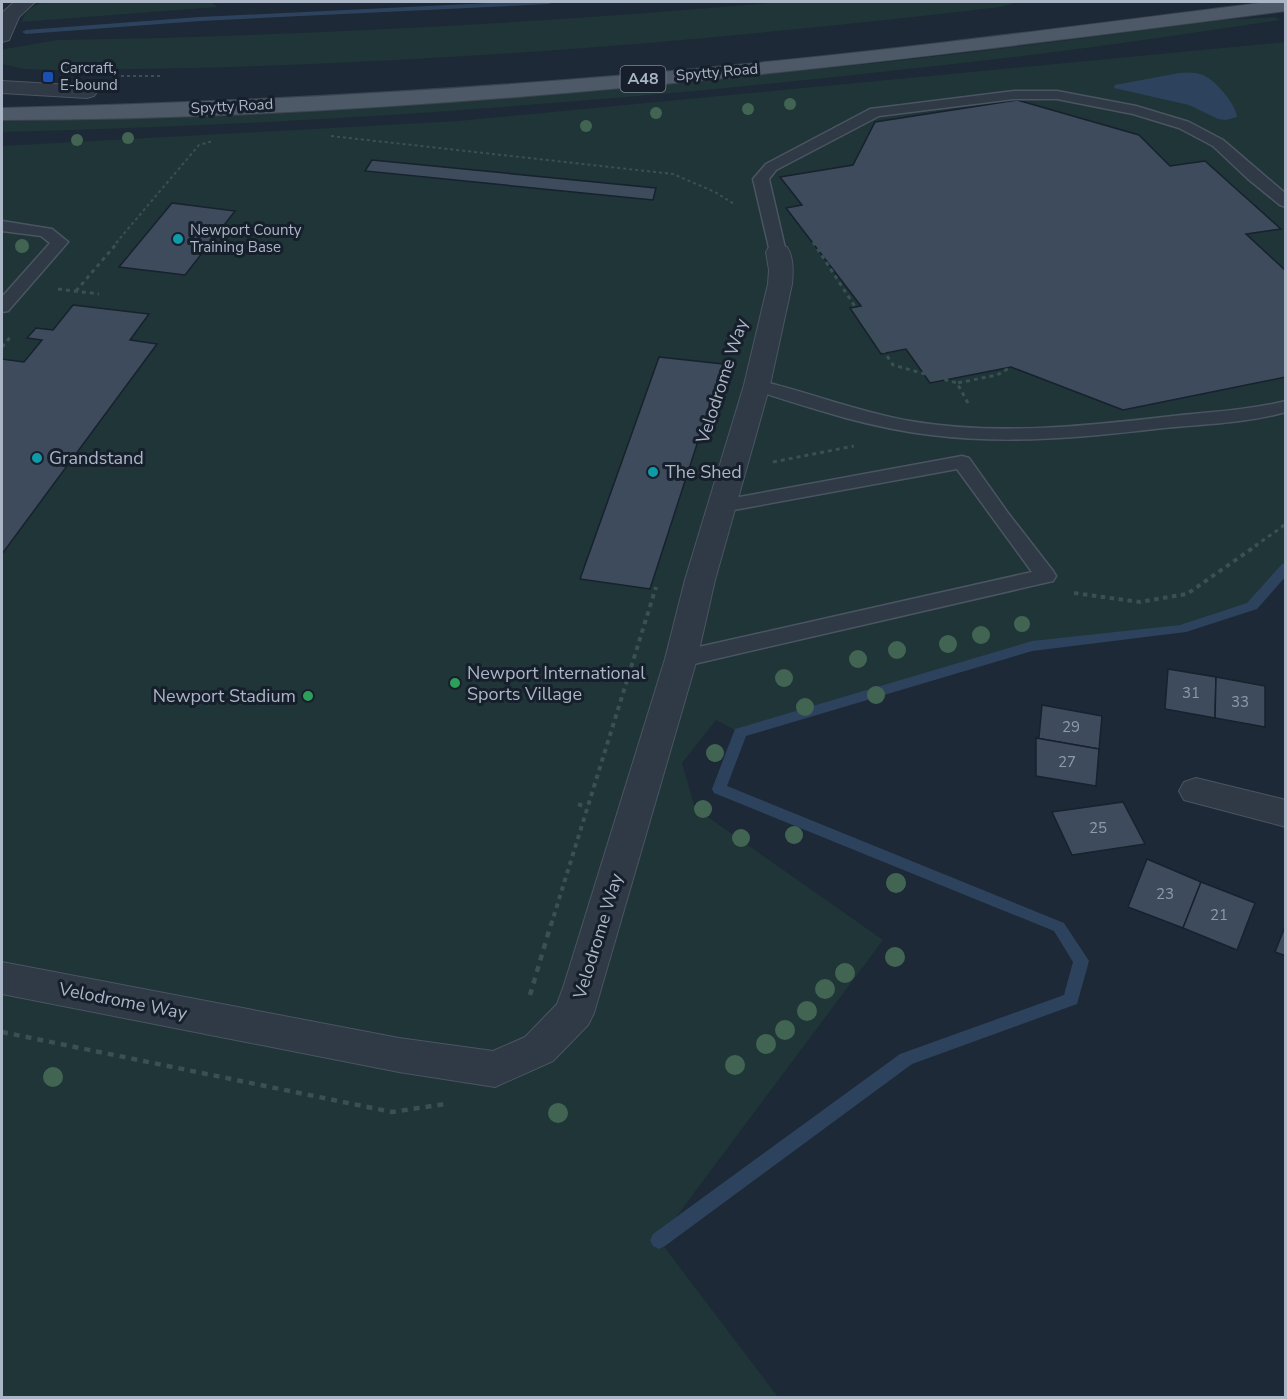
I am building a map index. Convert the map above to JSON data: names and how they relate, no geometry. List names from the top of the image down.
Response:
{
  "streets": {
    "main road": ["Spytty Road", "A48"],
    "street": ["Velodrome Way"]
  },
  "places": {
    "transit": ["Carcraft, E-bound"],
    "other": [
      "Newport County Training Base",
      "Grandstand",
      "The Shed",
      "Newport International Sports Village",
      "Newport Stadium"
    ]
  },
  "house_numbers": [
    "31",
    "33",
    "29",
    "27",
    "25",
    "23",
    "21"
  ]
}
